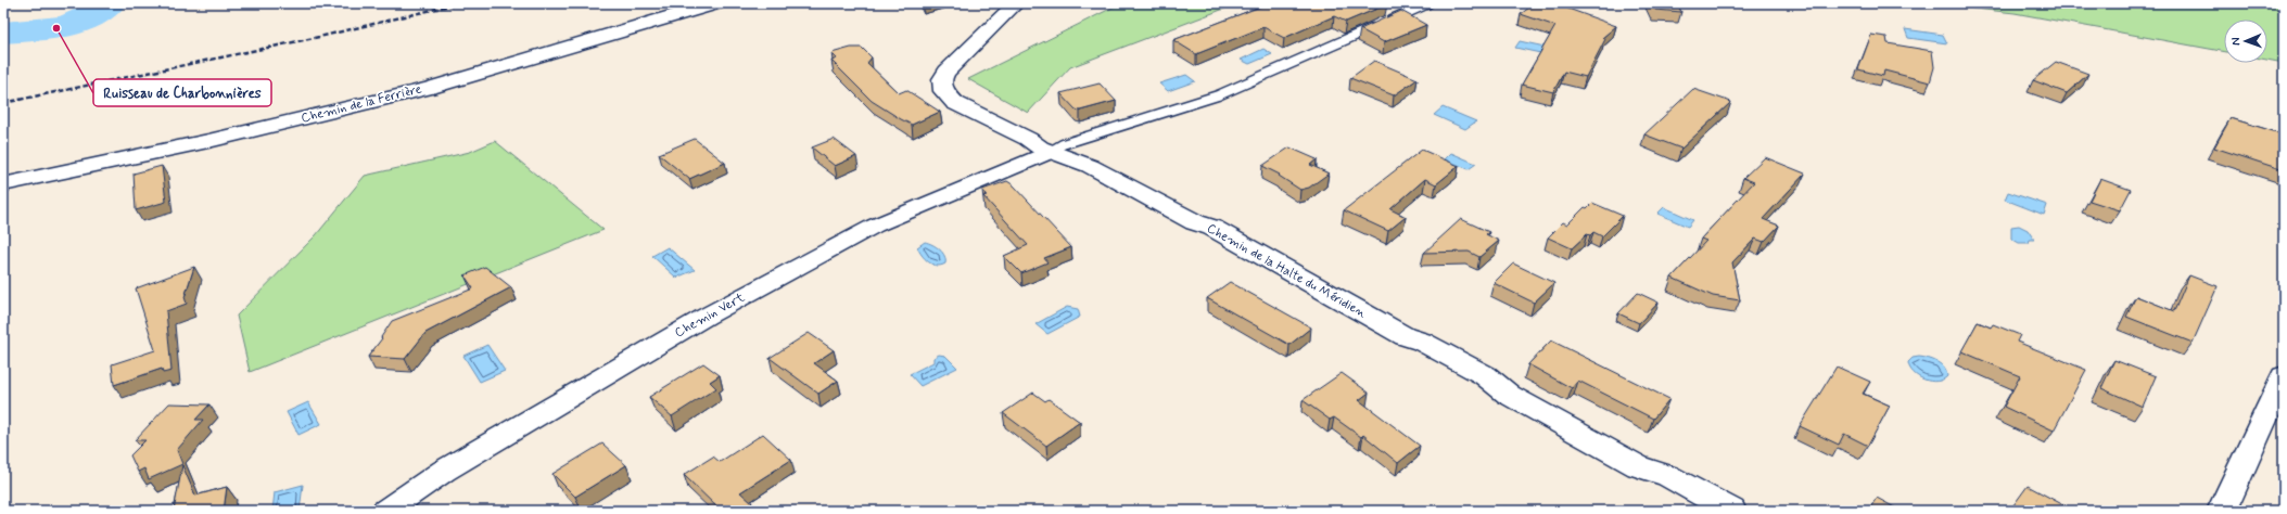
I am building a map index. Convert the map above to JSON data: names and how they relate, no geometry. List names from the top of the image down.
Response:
{
  "streets": {
    "street": ["Chemin de la Ferrière", "Chemin de la Halte du Méridien", "Chemin Vert"]
  },
  "crossings": [
    ["Chemin de la Halte du Méridien", "Chemin Vert"]
  ],
  "places": ["Ruisseau de Charbonnières"],
  "north": "left"
}
